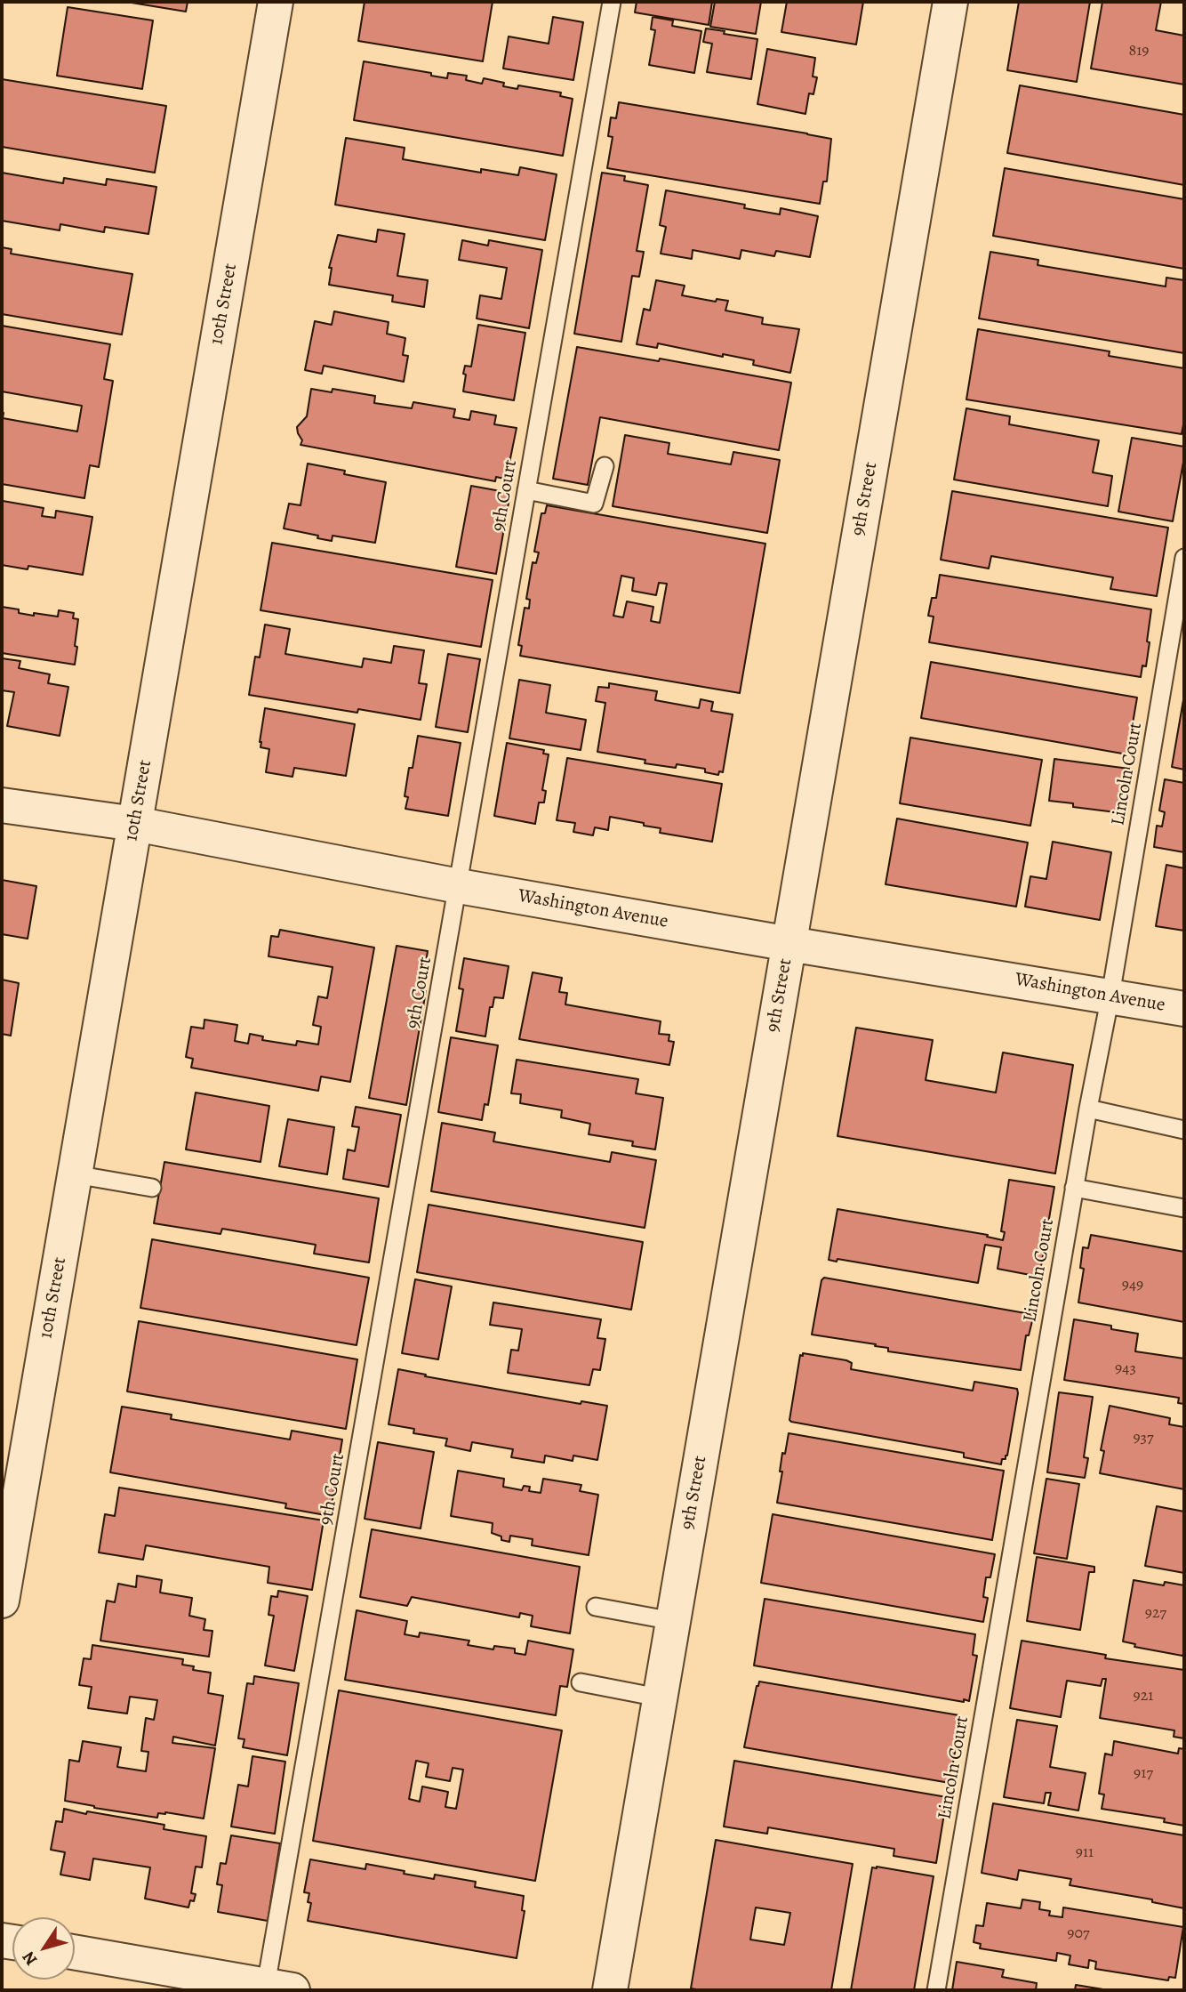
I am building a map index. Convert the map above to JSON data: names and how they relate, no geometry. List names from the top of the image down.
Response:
{
  "streets": {
    "street": ["10th Street", "9th Street", "Washington Avenue"],
    "lane": ["9th Court", "Lincoln Court"]
  },
  "crossings": [
    ["10th Street", "Washington Avenue"],
    ["9th Court", "Washington Avenue"],
    ["9th Street", "Washington Avenue"],
    ["Lincoln Court", "Washington Avenue"]
  ],
  "house_numbers": [
    "819",
    "949",
    "943",
    "937",
    "927",
    "921",
    "917",
    "911",
    "907"
  ],
  "north": "bottom left"
}
